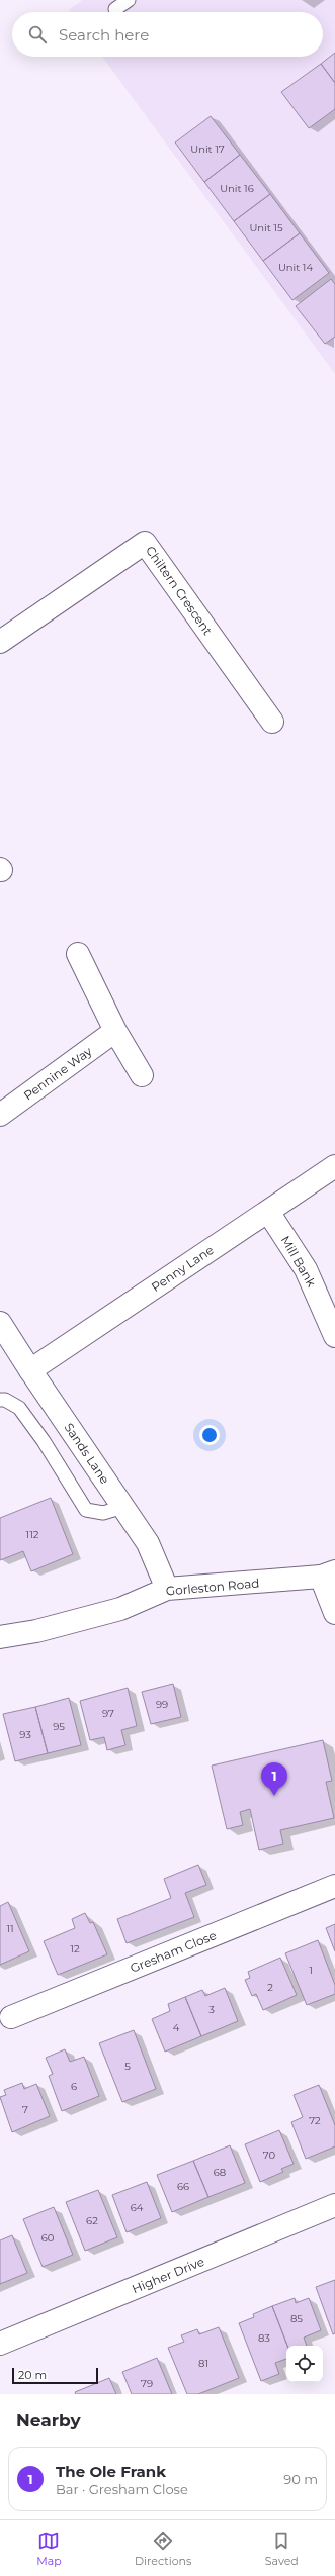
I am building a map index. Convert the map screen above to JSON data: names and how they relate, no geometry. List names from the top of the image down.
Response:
{
  "streets": {
    "street": [
      "Chiltern Crescent",
      "Pennine Way",
      "Mill Bank",
      "Penny Lane",
      "Sands Lane",
      "Gorleston Road",
      "Gresham Close",
      "Higher Drive"
    ]
  },
  "crossings": [
    ["Mill Bank", "Penny Lane"],
    ["Penny Lane", "Sands Lane"],
    ["Sands Lane", "Gorleston Road"]
  ],
  "house_numbers": [
    "Unit 17",
    "Unit 16",
    "Unit 15",
    "Unit 14",
    "112",
    "99",
    "97",
    "95",
    "93",
    "11",
    "12",
    "1",
    "2",
    "3",
    "4",
    "5",
    "6",
    "7",
    "72",
    "70",
    "68",
    "66",
    "64",
    "62",
    "60",
    "85",
    "83",
    "81",
    "79"
  ],
  "scale_bar": "20 m",
  "page": {
    "search": "Search here",
    "pins": "1",
    "scale": "20 m",
    "heading": "Nearby",
    "list": [
      {
        "mark": "1",
        "name": "The Ole Frank",
        "note": "Bar · Gresham Close",
        "value": "90 m"
      }
    ],
    "nav": ["Map", "Directions", "Saved"]
  }
}
